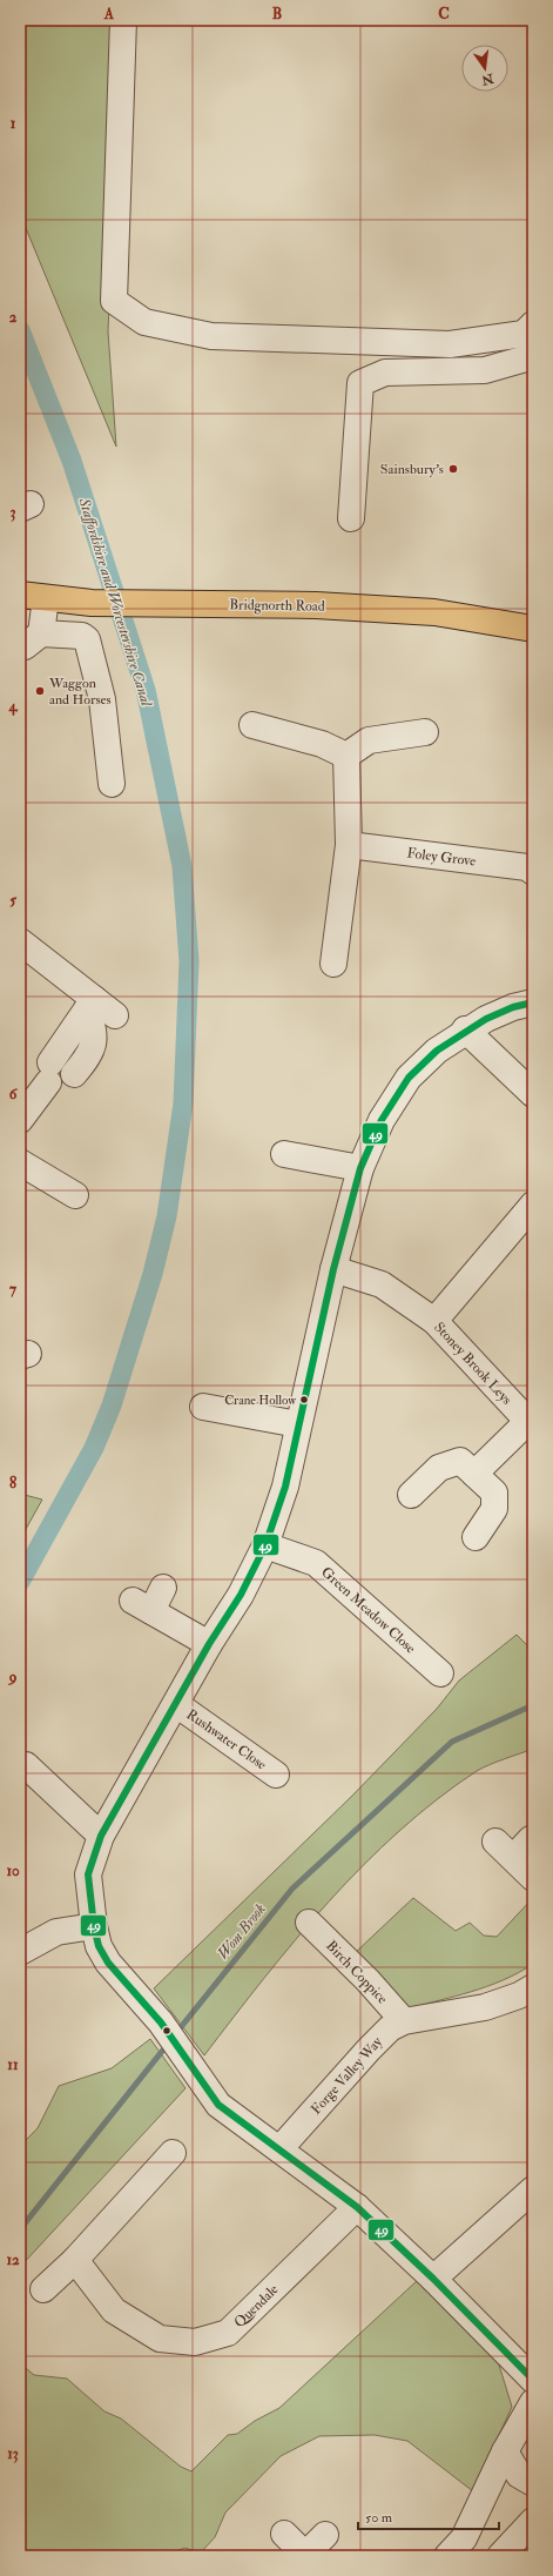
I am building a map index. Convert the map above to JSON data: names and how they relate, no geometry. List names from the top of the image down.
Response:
{
  "streets": {
    "main road": ["Bridgnorth Road"],
    "street": [
      "Foley Grove",
      "Stoney Brook Leys",
      "Green Meadow Close",
      "Rushwater Close",
      "Birch Coppice",
      "Forge Valley Way",
      "Quendale"
    ]
  },
  "crossings": [
    ["Birch Coppice", "Forge Valley Way"]
  ],
  "water": ["Staffordshire and Worcestershire Canal", "Wom Brook"],
  "places": ["Sainsbury's", "Waggon and Horses", "Crane Hollow"],
  "lines": ["transit line 49"],
  "scale_bar": "50 m",
  "north": "bottom",
  "grid": {
    "columns": ["A", "B", "C"],
    "rows": [
      "1",
      "2",
      "3",
      "4",
      "5",
      "6",
      "7",
      "8",
      "9",
      "10",
      "11",
      "12",
      "13"
    ]
  }
}
